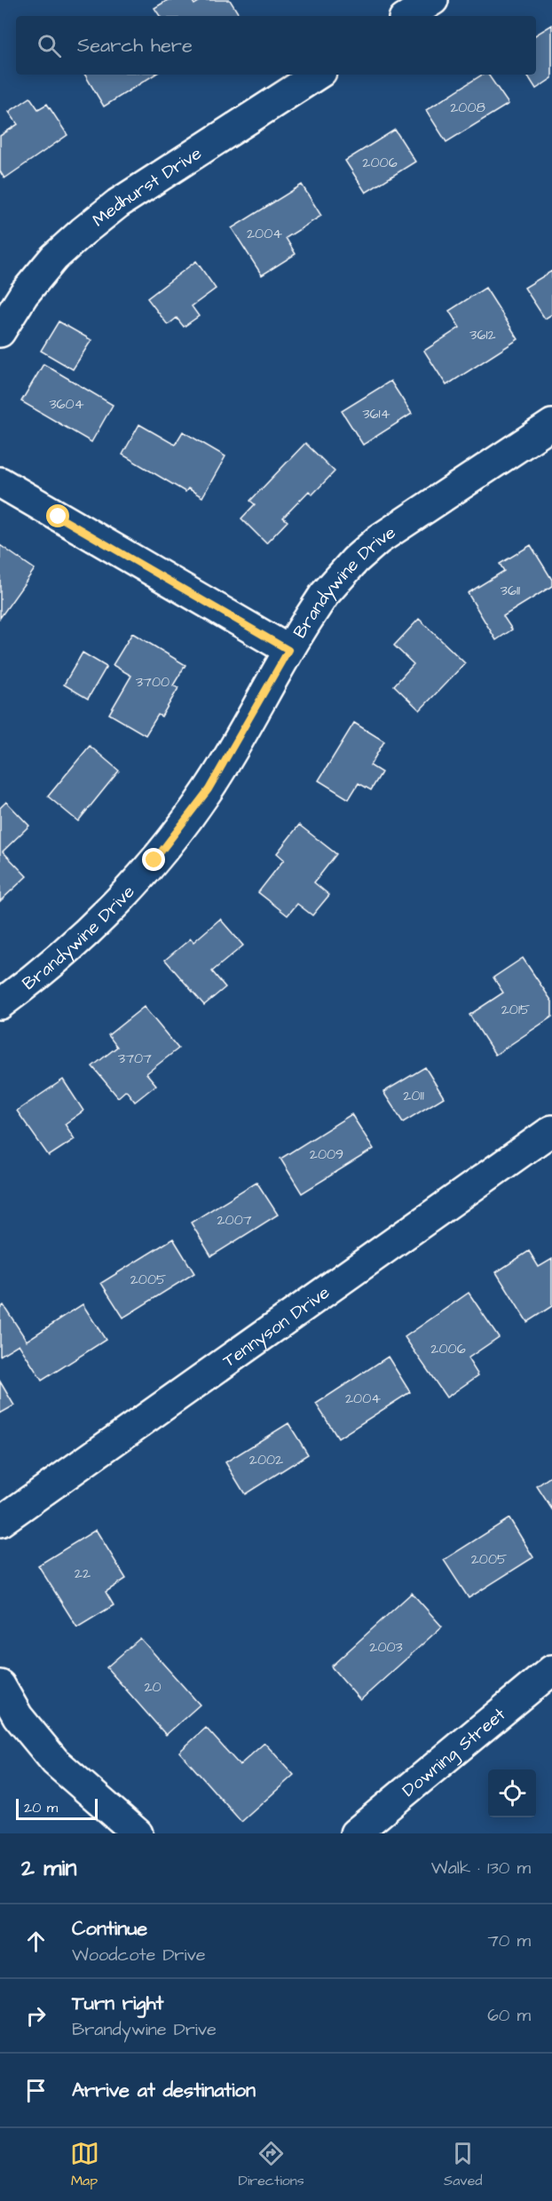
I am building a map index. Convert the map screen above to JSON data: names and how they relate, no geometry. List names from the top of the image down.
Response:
{
  "streets": {
    "street": [
      "Medhurst Drive",
      "Brandywine Drive",
      "Tennyson Drive",
      "Downing Street"
    ]
  },
  "house_numbers": [
    "2008",
    "2006",
    "2004",
    "3612",
    "3604",
    "3614",
    "3611",
    "3700",
    "2015",
    "3707",
    "2011",
    "2009",
    "2007",
    "2005",
    "2006",
    "2004",
    "2002",
    "2005",
    "22",
    "2003",
    "20"
  ],
  "scale_bar": "20 m",
  "page": {
    "search": "Search here",
    "scale": "20 m",
    "heading": ["2 min", "Walk · 130 m"],
    "list": [
      ["Continue", "Woodcote Drive", "70 m"],
      ["Turn right", "Brandywine Drive", "60 m"],
      "Arrive at destination"
    ],
    "nav": ["Map", "Directions", "Saved"]
  }
}
